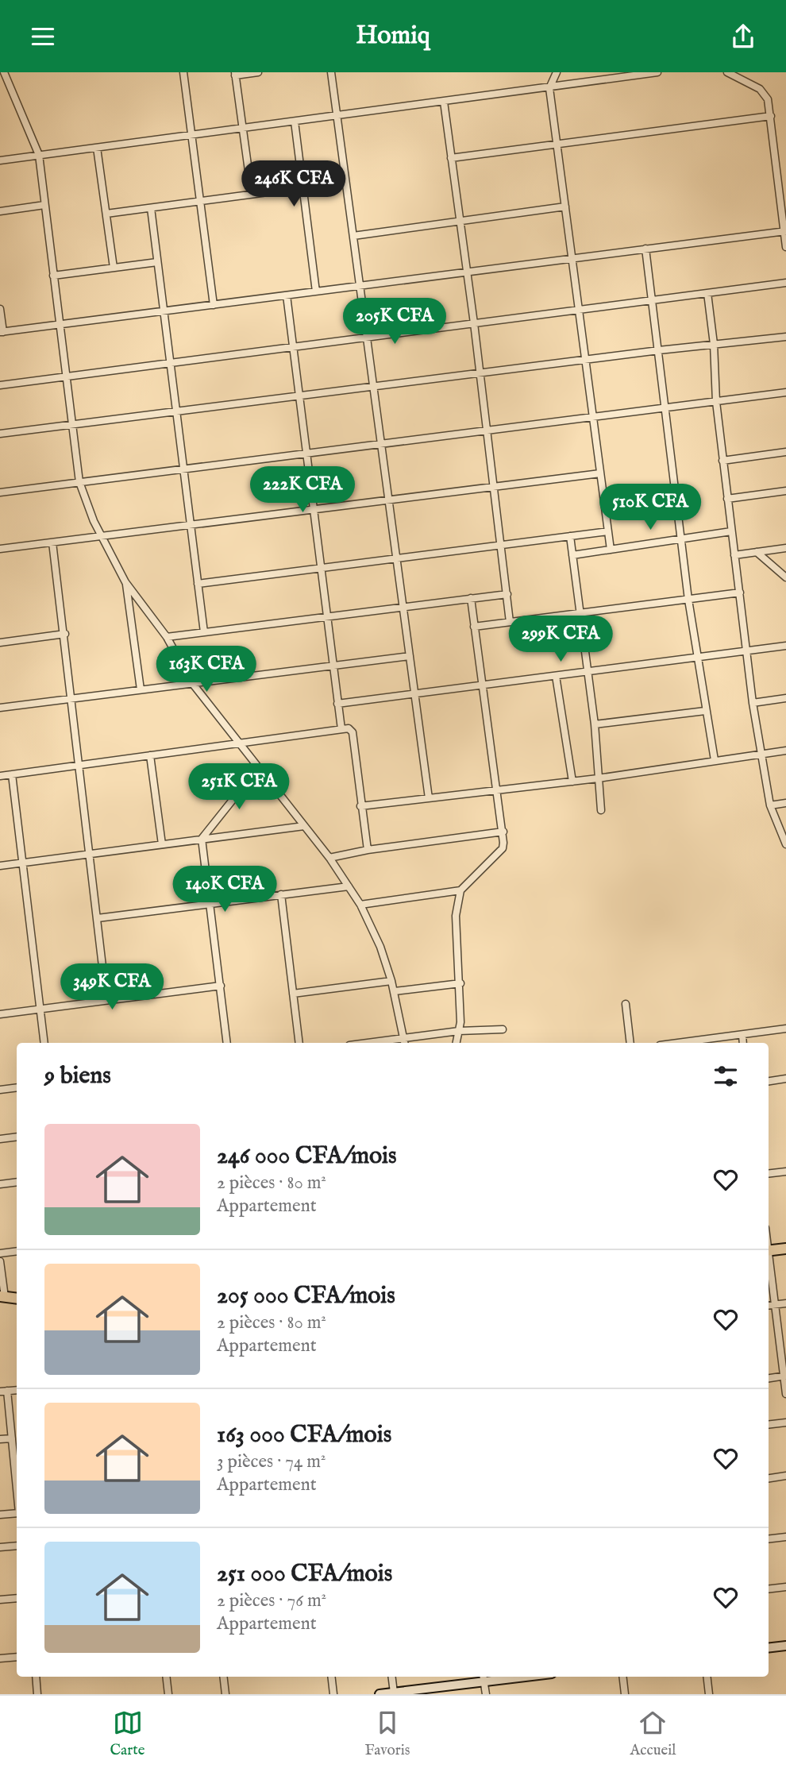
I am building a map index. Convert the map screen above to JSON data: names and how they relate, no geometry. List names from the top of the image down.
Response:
{
  "page": {
    "header": "Homiq",
    "price": [
      "246K CFA",
      "205K CFA",
      "222K CFA",
      "510K CFA",
      "299K CFA",
      "163K CFA",
      "251K CFA",
      "140K CFA",
      "349K CFA"
    ],
    "heading": "9 biens",
    "list": [
      {
        "name": "246 000 CFA/mois",
        "note": "2 pièces · 80 m² · Appartement"
      },
      {
        "name": "205 000 CFA/mois",
        "note": "2 pièces · 80 m² · Appartement"
      },
      {
        "name": "163 000 CFA/mois",
        "note": "3 pièces · 74 m² · Appartement"
      },
      {
        "name": "251 000 CFA/mois",
        "note": "2 pièces · 76 m² · Appartement"
      }
    ],
    "tabs": ["Carte", "Favoris", "Accueil"]
  }
}
